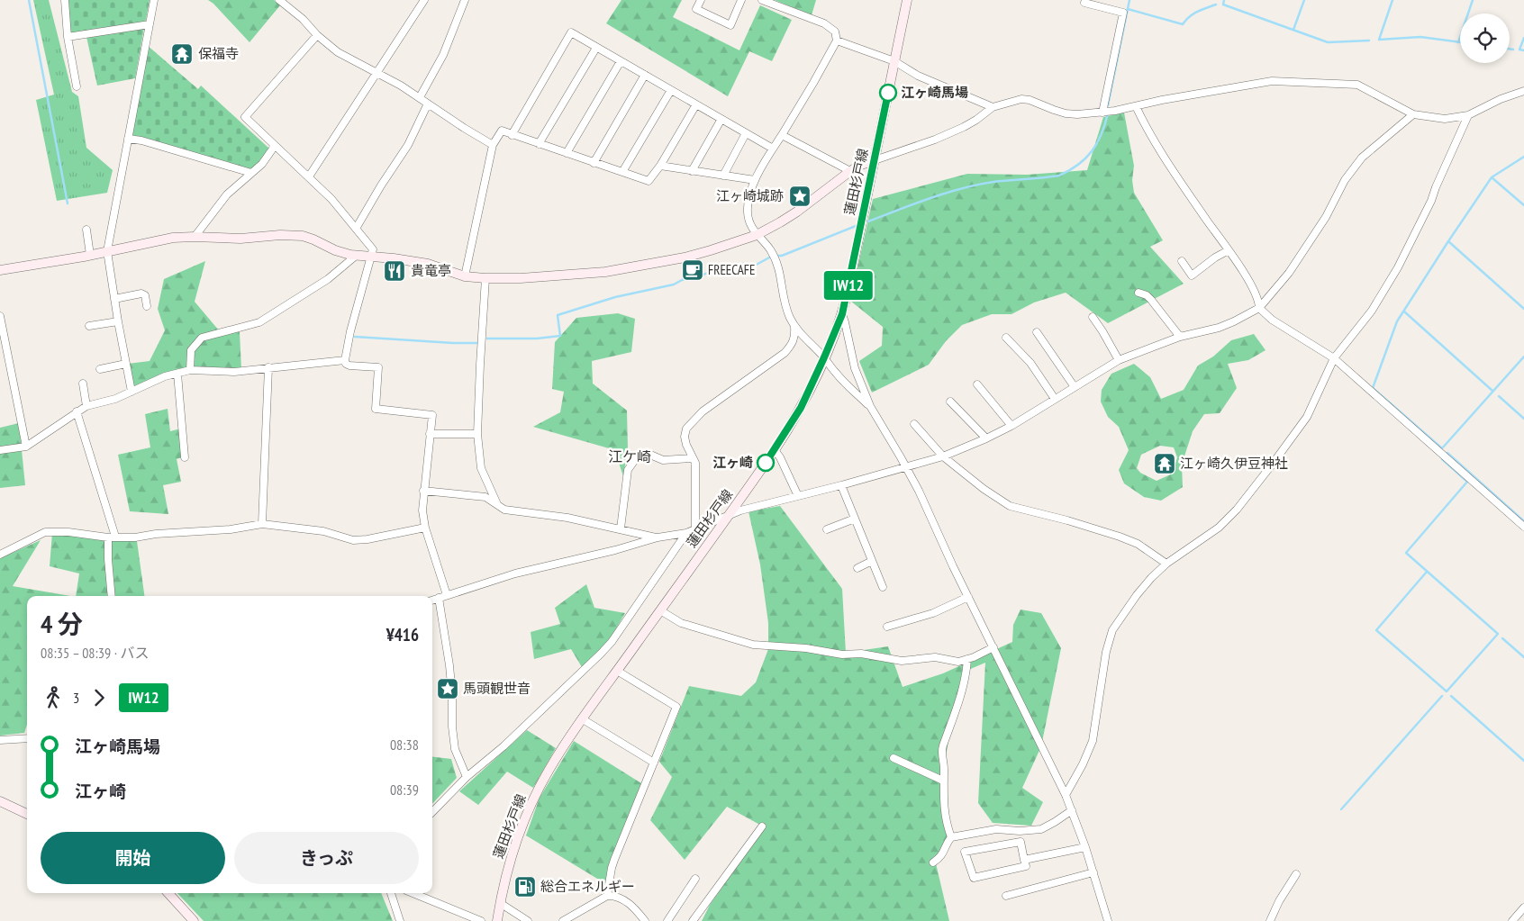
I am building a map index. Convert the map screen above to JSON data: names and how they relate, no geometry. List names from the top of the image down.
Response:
{
  "streets": {
    "main road": ["蓮田杉戸線"]
  },
  "districts": ["江ケ崎"],
  "places": {
    "temple": ["保福寺", "江ヶ崎久伊豆神社"],
    "other": ["江ヶ崎馬場", "江ヶ崎"],
    "place": ["江ヶ崎城跡", "馬頭観世音"],
    "cafe": ["FREECAFE"],
    "restaurant": ["貴竜亭"],
    "fuel station": ["総合エネルギー"]
  },
  "lines": ["bus line IW12"],
  "page": {
    "on_map": "IW12",
    "heading": ["4 分", "08:35 – 08:39 · バス", "¥416"],
    "legs": ["3", "IW12"],
    "list": [
      {
        "name": "江ヶ崎馬場",
        "value": "08:38"
      },
      {
        "name": "江ヶ崎",
        "value": "08:39"
      }
    ],
    "buttons": ["開始", "きっぷ"]
  }
}
